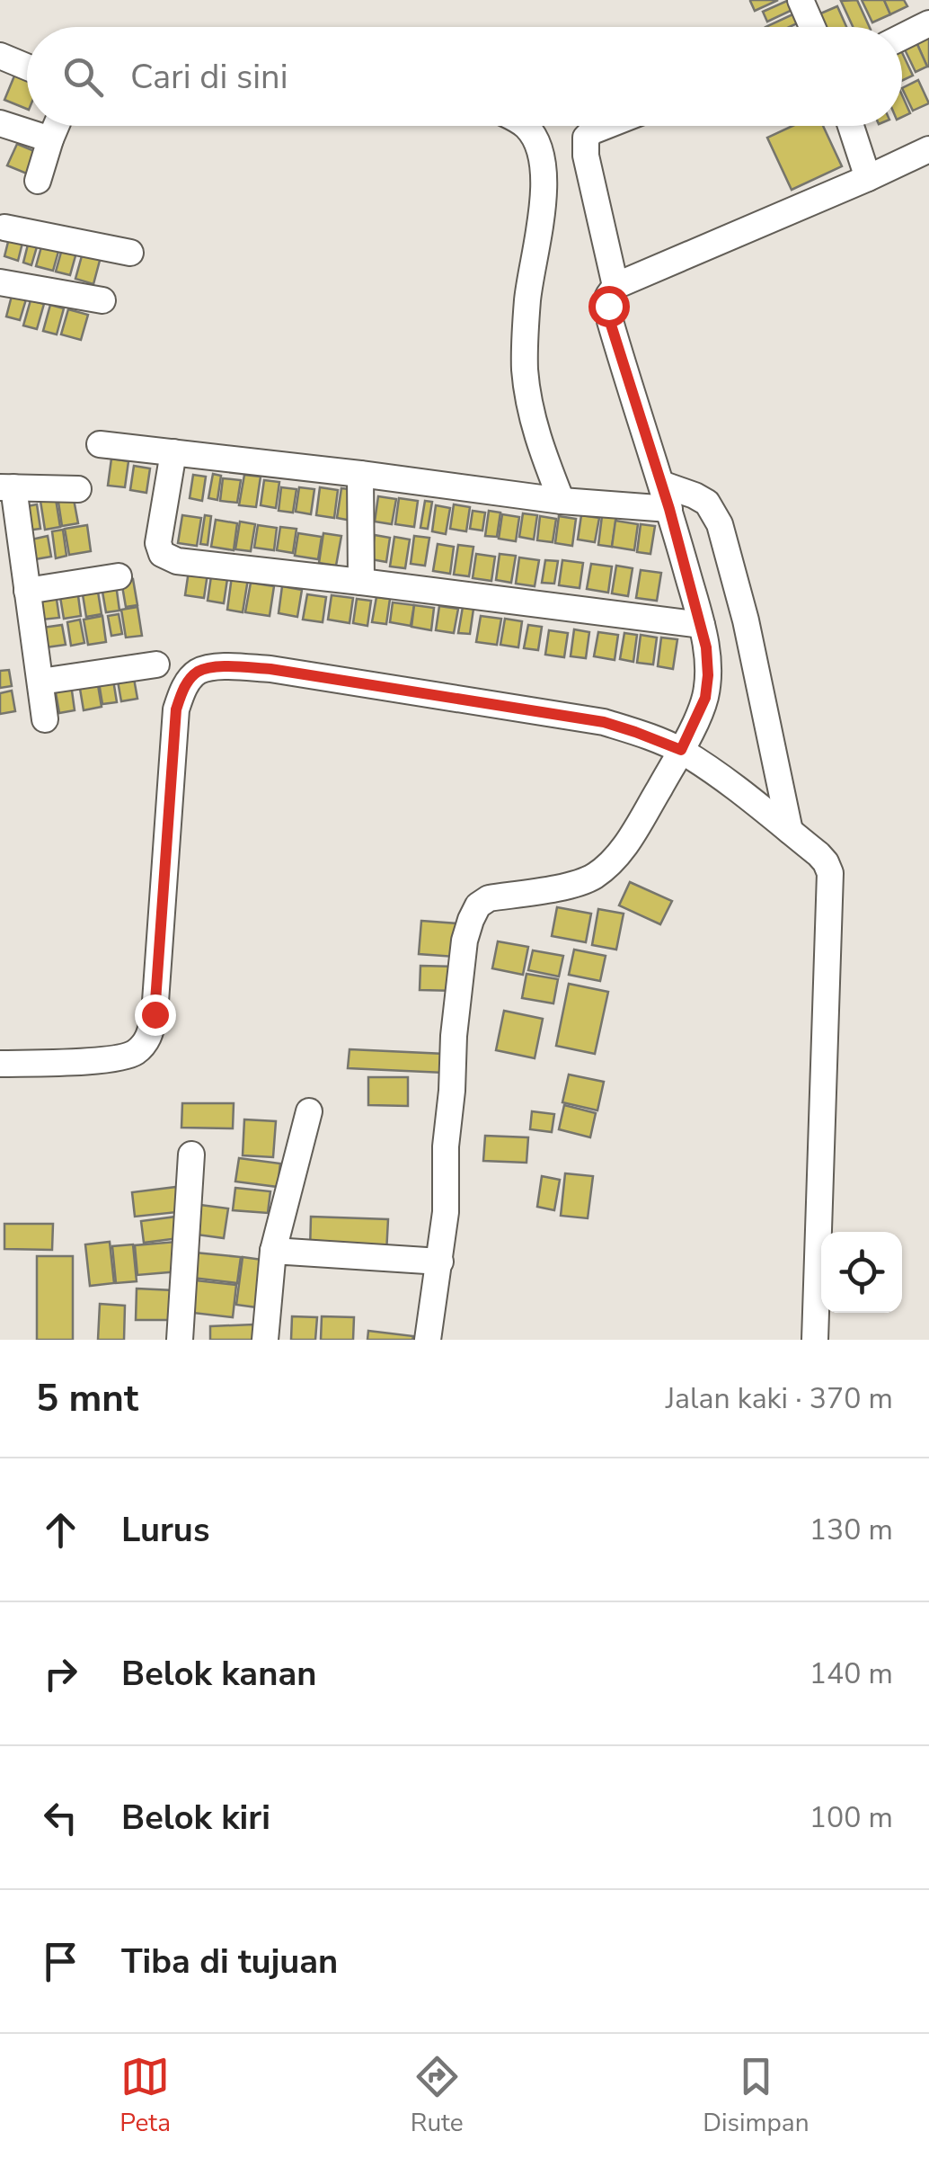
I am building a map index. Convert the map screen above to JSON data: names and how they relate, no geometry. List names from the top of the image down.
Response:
{
  "page": {
    "search": "Cari di sini",
    "heading": ["5 mnt", "Jalan kaki · 370 m"],
    "list": [
      ["Lurus", "130 m"],
      ["Belok kanan", "140 m"],
      ["Belok kiri", "100 m"],
      "Tiba di tujuan"
    ],
    "nav": ["Peta", "Rute", "Disimpan"]
  }
}
